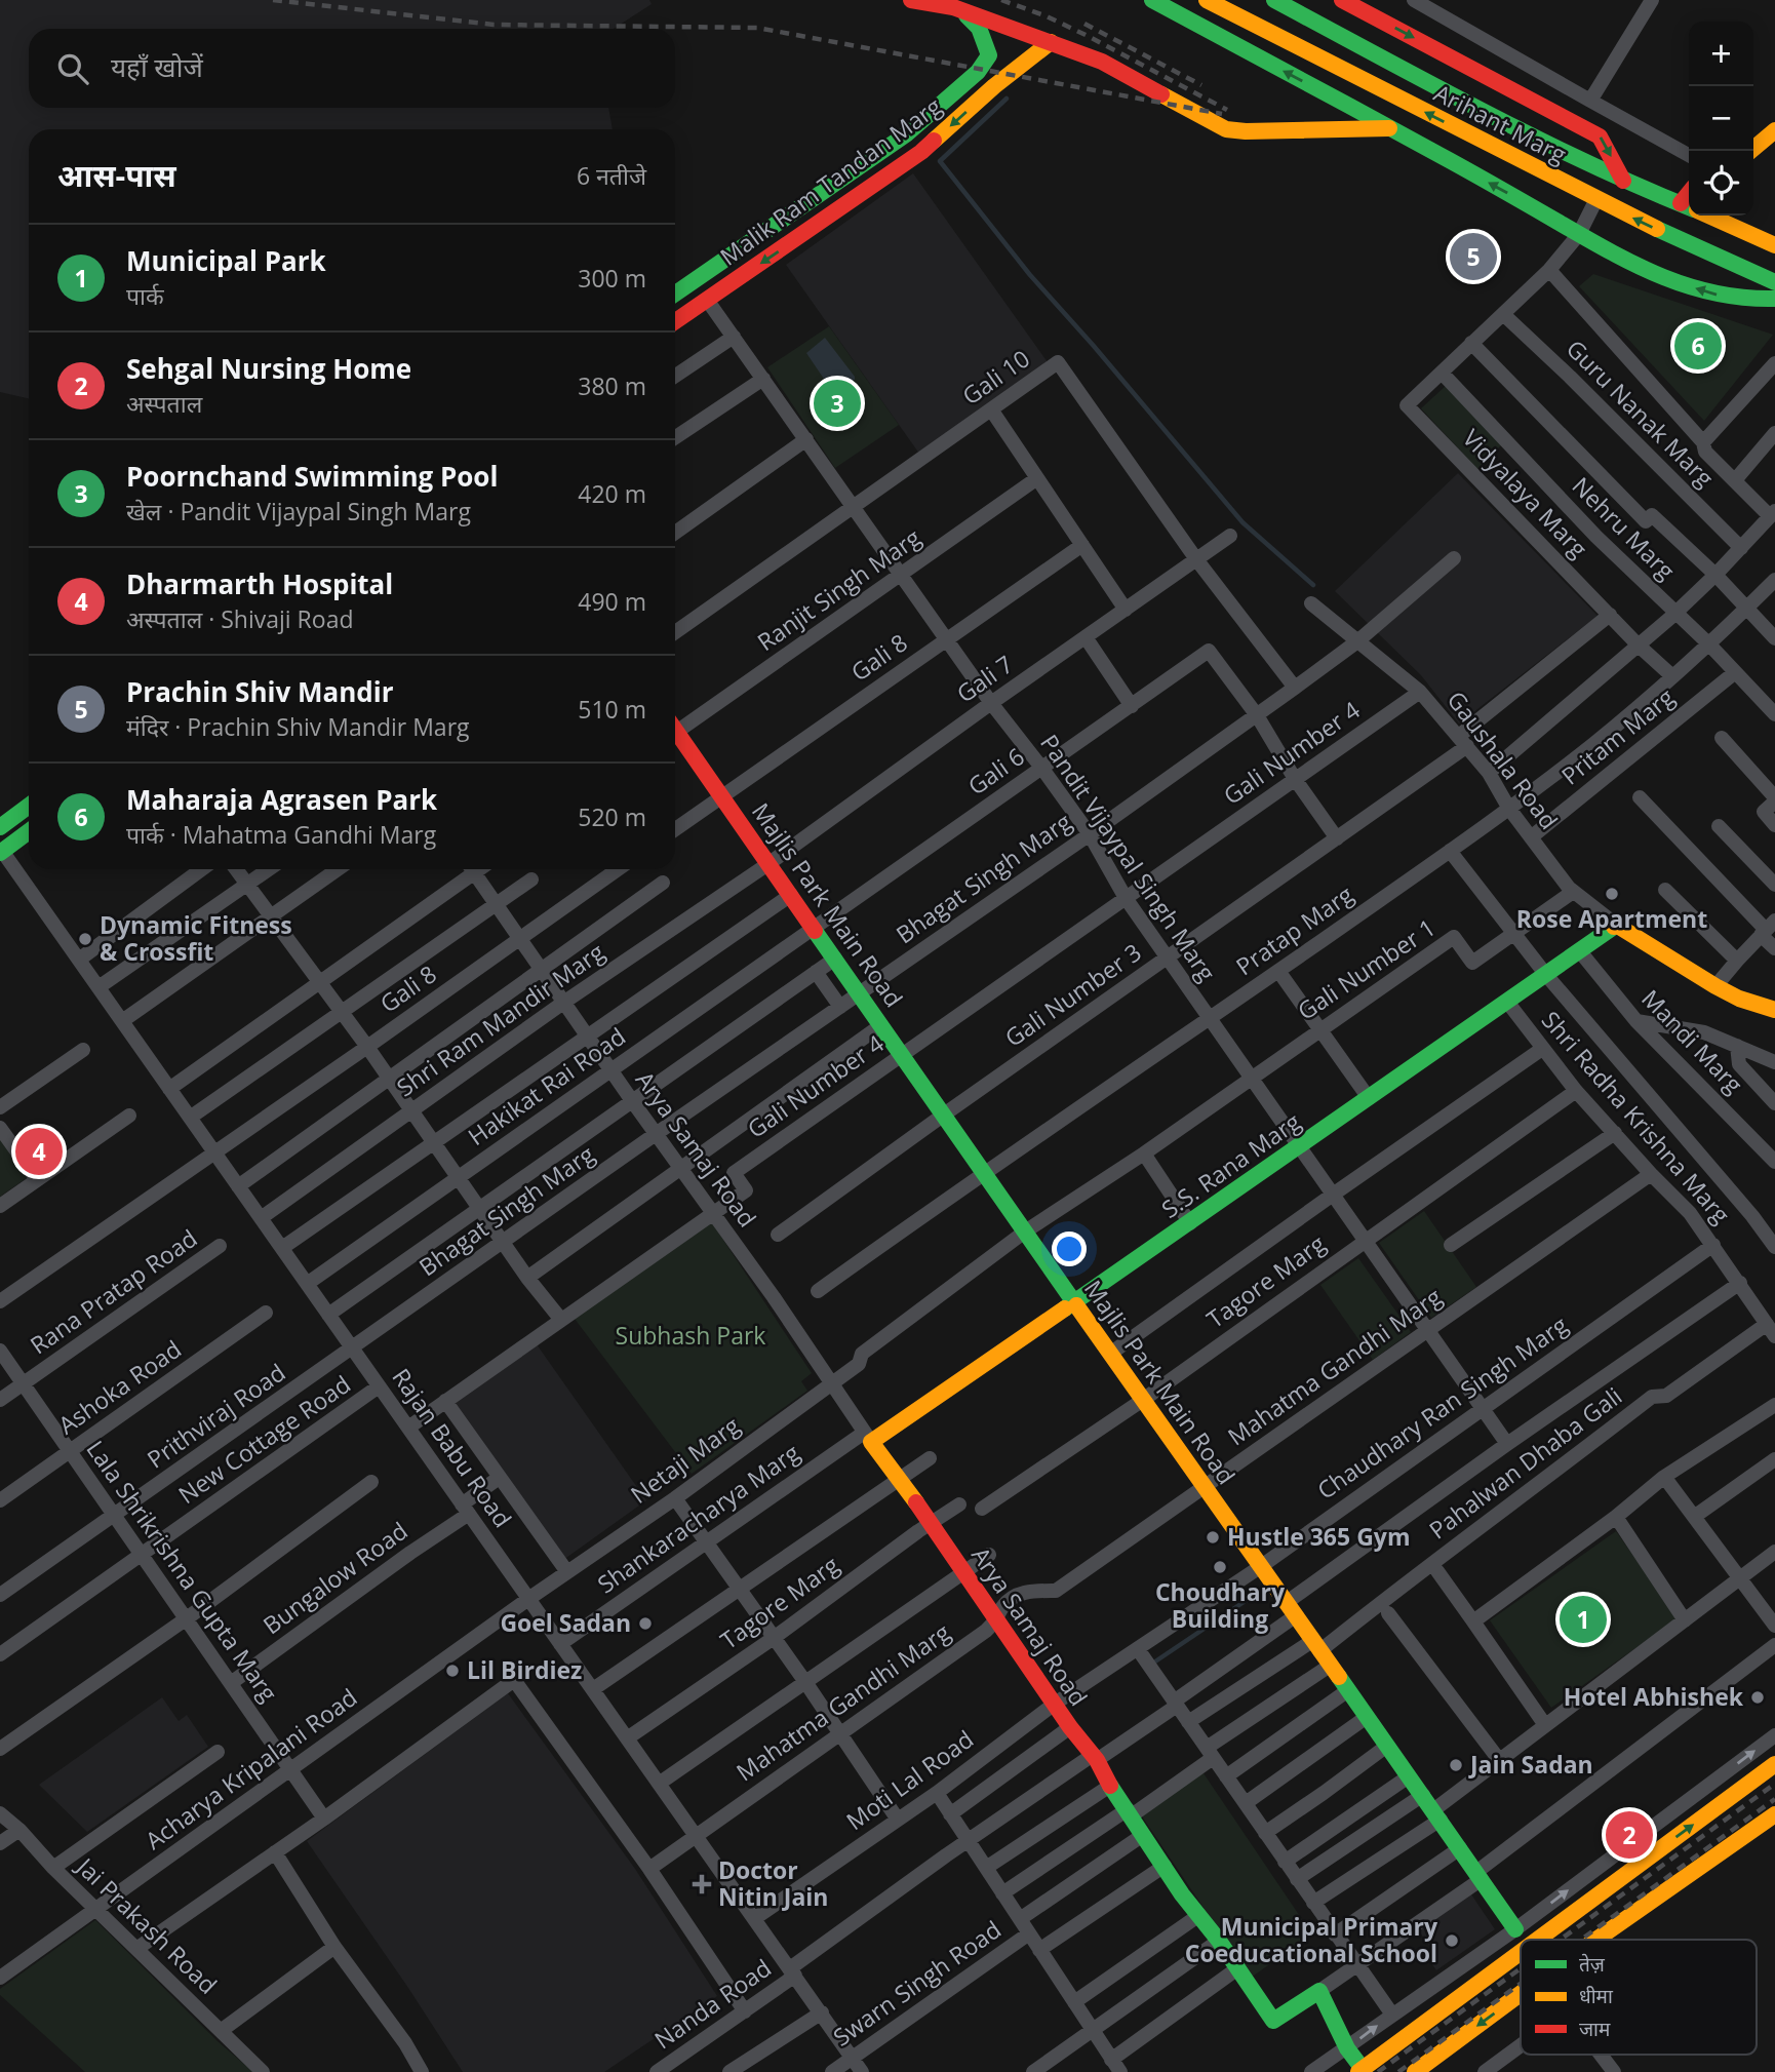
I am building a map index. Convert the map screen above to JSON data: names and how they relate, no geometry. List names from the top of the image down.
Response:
{
  "streets": {
    "street": [
      "Arihant Marg",
      "Malik Ram Tandan Marg",
      "Gali 10",
      "Guru Nanak Marg",
      "Vidyalaya Marg",
      "Nehru Marg",
      "Ranjit Singh Marg",
      "Gali 8",
      "Gali 7",
      "Pritam Marg",
      "Gali Number 4",
      "Gaushala Road",
      "Gali 6",
      "Pandit Vijaypal Singh Marg",
      "Bhagat Singh Marg",
      "Majlis Park Main Road",
      "Pratap Marg",
      "Gali Number 1",
      "Gali Number 3",
      "Shri Ram Mandir Marg",
      "Mandi Marg",
      "Hakikat Rai Road",
      "Shri Radha Krishna Marg",
      "Arya Samaj Road",
      "S.S. Rana Marg",
      "Tagore Marg",
      "Rana Pratap Road",
      "Mahatma Gandhi Marg",
      "Ashoka Road",
      "Chaudhary Ran Singh Marg",
      "Prithviraj Road",
      "New Cottage Road",
      "Rajan Babu Road",
      "Netaji Marg",
      "Pahalwan Dhaba Gali",
      "Shankaracharya Marg",
      "Lala Shrikrishna Gupta Marg",
      "Bungalow Road",
      "Acharya Kripalani Road",
      "Moti Lal Road",
      "Jai Prakash Road",
      "Swarn Singh Road",
      "Nanda Road"
    ]
  },
  "crossings": [
    ["Malik Ram Tandan Marg", "Pandit Vijaypal Singh Marg"],
    ["Gali 10", "Gali 7"],
    ["Gali 10", "Pandit Vijaypal Singh Marg"],
    ["Gali 10", "Bhagat Singh Marg"],
    ["Vidyalaya Marg", "Nehru Marg"],
    ["Vidyalaya Marg", "Pratap Marg"],
    ["Vidyalaya Marg", "Gali Number 3"],
    ["Nehru Marg", "Pritam Marg"],
    ["Nehru Marg", "Pratap Marg"],
    ["Ranjit Singh Marg", "Pandit Vijaypal Singh Marg"],
    ["Gali 8", "Pandit Vijaypal Singh Marg"],
    ["Gali 8", "Majlis Park Main Road"],
    ["Gali 8", "Arya Samaj Road"],
    ["Gali 8", "Rajan Babu Road"],
    ["Gali 7", "Pandit Vijaypal Singh Marg"],
    ["Gali 7", "Majlis Park Main Road"],
    ["Gali 7", "Shri Ram Mandir Marg"],
    ["Pritam Marg", "Gaushala Road"],
    ["Gali Number 4", "Gaushala Road"],
    ["Gali Number 4", "Pandit Vijaypal Singh Marg"],
    ["Gali Number 4", "Majlis Park Main Road"],
    ["Gali Number 4", "Arya Samaj Road"],
    ["Gali Number 4", "Rajan Babu Road"],
    ["Gaushala Road", "Bhagat Singh Marg"],
    ["Gaushala Road", "Pratap Marg"],
    ["Gaushala Road", "Gali Number 1"],
    ["Gaushala Road", "Gali Number 3"],
    ["Gaushala Road", "S.S. Rana Marg"],
    ["Gali 6", "Pandit Vijaypal Singh Marg"],
    ["Gali 6", "Bhagat Singh Marg"],
    ["Gali 6", "Majlis Park Main Road"],
    ["Gali 6", "Hakikat Rai Road"],
    ["Pandit Vijaypal Singh Marg", "Bhagat Singh Marg"],
    ["Pandit Vijaypal Singh Marg", "Pratap Marg"],
    ["Pandit Vijaypal Singh Marg", "Gali Number 1"],
    ["Pandit Vijaypal Singh Marg", "Gali Number 3"],
    ["Pandit Vijaypal Singh Marg", "S.S. Rana Marg"],
    ["Pandit Vijaypal Singh Marg", "Tagore Marg"],
    ["Pandit Vijaypal Singh Marg", "Mahatma Gandhi Marg"],
    ["Pandit Vijaypal Singh Marg", "Chaudhary Ran Singh Marg"],
    ["Pandit Vijaypal Singh Marg", "Nanda Road"],
    ["Bhagat Singh Marg", "Majlis Park Main Road"],
    ["Bhagat Singh Marg", "Arya Samaj Road"],
    ["Bhagat Singh Marg", "Prithviraj Road"],
    ["Bhagat Singh Marg", "Rajan Babu Road"],
    ["Majlis Park Main Road", "Pratap Marg"],
    ["Majlis Park Main Road", "Gali Number 1"],
    ["Majlis Park Main Road", "Gali Number 3"],
    ["Majlis Park Main Road", "Shri Ram Mandir Marg"],
    ["Majlis Park Main Road", "Hakikat Rai Road"],
    ["Majlis Park Main Road", "Arya Samaj Road"],
    ["Majlis Park Main Road", "S.S. Rana Marg"],
    ["Majlis Park Main Road", "Tagore Marg"],
    ["Majlis Park Main Road", "Mahatma Gandhi Marg"],
    ["Majlis Park Main Road", "Chaudhary Ran Singh Marg"],
    ["Majlis Park Main Road", "Netaji Marg"],
    ["Majlis Park Main Road", "Pahalwan Dhaba Gali"],
    ["Majlis Park Main Road", "Nanda Road"],
    ["Gali Number 1", "Netaji Marg"],
    ["Shri Ram Mandir Marg", "Arya Samaj Road"],
    ["Shri Ram Mandir Marg", "Rajan Babu Road"],
    ["Mandi Marg", "S.S. Rana Marg"],
    ["Hakikat Rai Road", "Arya Samaj Road"],
    ["Hakikat Rai Road", "Rajan Babu Road"],
    ["Shri Radha Krishna Marg", "S.S. Rana Marg"],
    ["Shri Radha Krishna Marg", "Tagore Marg"],
    ["Shri Radha Krishna Marg", "Mahatma Gandhi Marg"],
    ["Shri Radha Krishna Marg", "Chaudhary Ran Singh Marg"],
    ["Shri Radha Krishna Marg", "Pahalwan Dhaba Gali"],
    ["Shri Radha Krishna Marg", "Nanda Road"],
    ["Arya Samaj Road", "S.S. Rana Marg"],
    ["Arya Samaj Road", "Tagore Marg"],
    ["Arya Samaj Road", "Mahatma Gandhi Marg"],
    ["Arya Samaj Road", "Netaji Marg"],
    ["Arya Samaj Road", "Shankaracharya Marg"],
    ["Arya Samaj Road", "Moti Lal Road"],
    ["Arya Samaj Road", "Nanda Road"],
    ["S.S. Rana Marg", "Shankaracharya Marg"],
    ["Tagore Marg", "Rajan Babu Road"],
    ["Rana Pratap Road", "Lala Shrikrishna Gupta Marg"],
    ["Mahatma Gandhi Marg", "Rajan Babu Road"],
    ["Ashoka Road", "Lala Shrikrishna Gupta Marg"],
    ["Chaudhary Ran Singh Marg", "Moti Lal Road"],
    ["Prithviraj Road", "Rajan Babu Road"],
    ["Prithviraj Road", "Lala Shrikrishna Gupta Marg"],
    ["New Cottage Road", "Rajan Babu Road"],
    ["New Cottage Road", "Lala Shrikrishna Gupta Marg"],
    ["Rajan Babu Road", "Netaji Marg"],
    ["Rajan Babu Road", "Shankaracharya Marg"],
    ["Rajan Babu Road", "Bungalow Road"],
    ["Rajan Babu Road", "Acharya Kripalani Road"],
    ["Rajan Babu Road", "Moti Lal Road"],
    ["Rajan Babu Road", "Swarn Singh Road"],
    ["Rajan Babu Road", "Nanda Road"],
    ["Netaji Marg", "Acharya Kripalani Road"],
    ["Lala Shrikrishna Gupta Marg", "Bungalow Road"],
    ["Lala Shrikrishna Gupta Marg", "Acharya Kripalani Road"],
    ["Acharya Kripalani Road", "Jai Prakash Road"]
  ],
  "parks": ["Subhash Park"],
  "places": {
    "other": [
      "Rose Apartment",
      "Dynamic Fitness & Crossfit",
      "Hustle 365 Gym",
      "Choudhary Building",
      "Goel Sadan",
      "Lil Birdiez",
      "Hotel Abhishek",
      "Jain Sadan",
      "Municipal Primary Coeducational School"
    ],
    "health": ["Doctor Nitin Jain"]
  },
  "legend": ["तेज़", "धीमा", "जाम"],
  "page": {
    "map_buttons": ["+", "−"],
    "search": "यहाँ खोजें",
    "heading": ["आस-पास", "6 नतीजे"],
    "list": [
      {
        "mark": "1",
        "name": "Municipal Park",
        "note": "पार्क",
        "value": "300 m"
      },
      {
        "mark": "2",
        "name": "Sehgal Nursing Home",
        "note": "अस्पताल",
        "value": "380 m"
      },
      {
        "mark": "3",
        "name": "Poornchand Swimming Pool",
        "note": "खेल · Pandit Vijaypal Singh Marg",
        "value": "420 m"
      },
      {
        "mark": "4",
        "name": "Dharmarth Hospital",
        "note": "अस्पताल · Shivaji Road",
        "value": "490 m"
      },
      {
        "mark": "5",
        "name": "Prachin Shiv Mandir",
        "note": "मंदिर · Prachin Shiv Mandir Marg",
        "value": "510 m"
      },
      {
        "mark": "6",
        "name": "Maharaja Agrasen Park",
        "note": "पार्क · Mahatma Gandhi Marg",
        "value": "520 m"
      }
    ],
    "pins": [
      "5",
      "6",
      "3",
      "4",
      "1",
      "2"
    ]
  }
}
